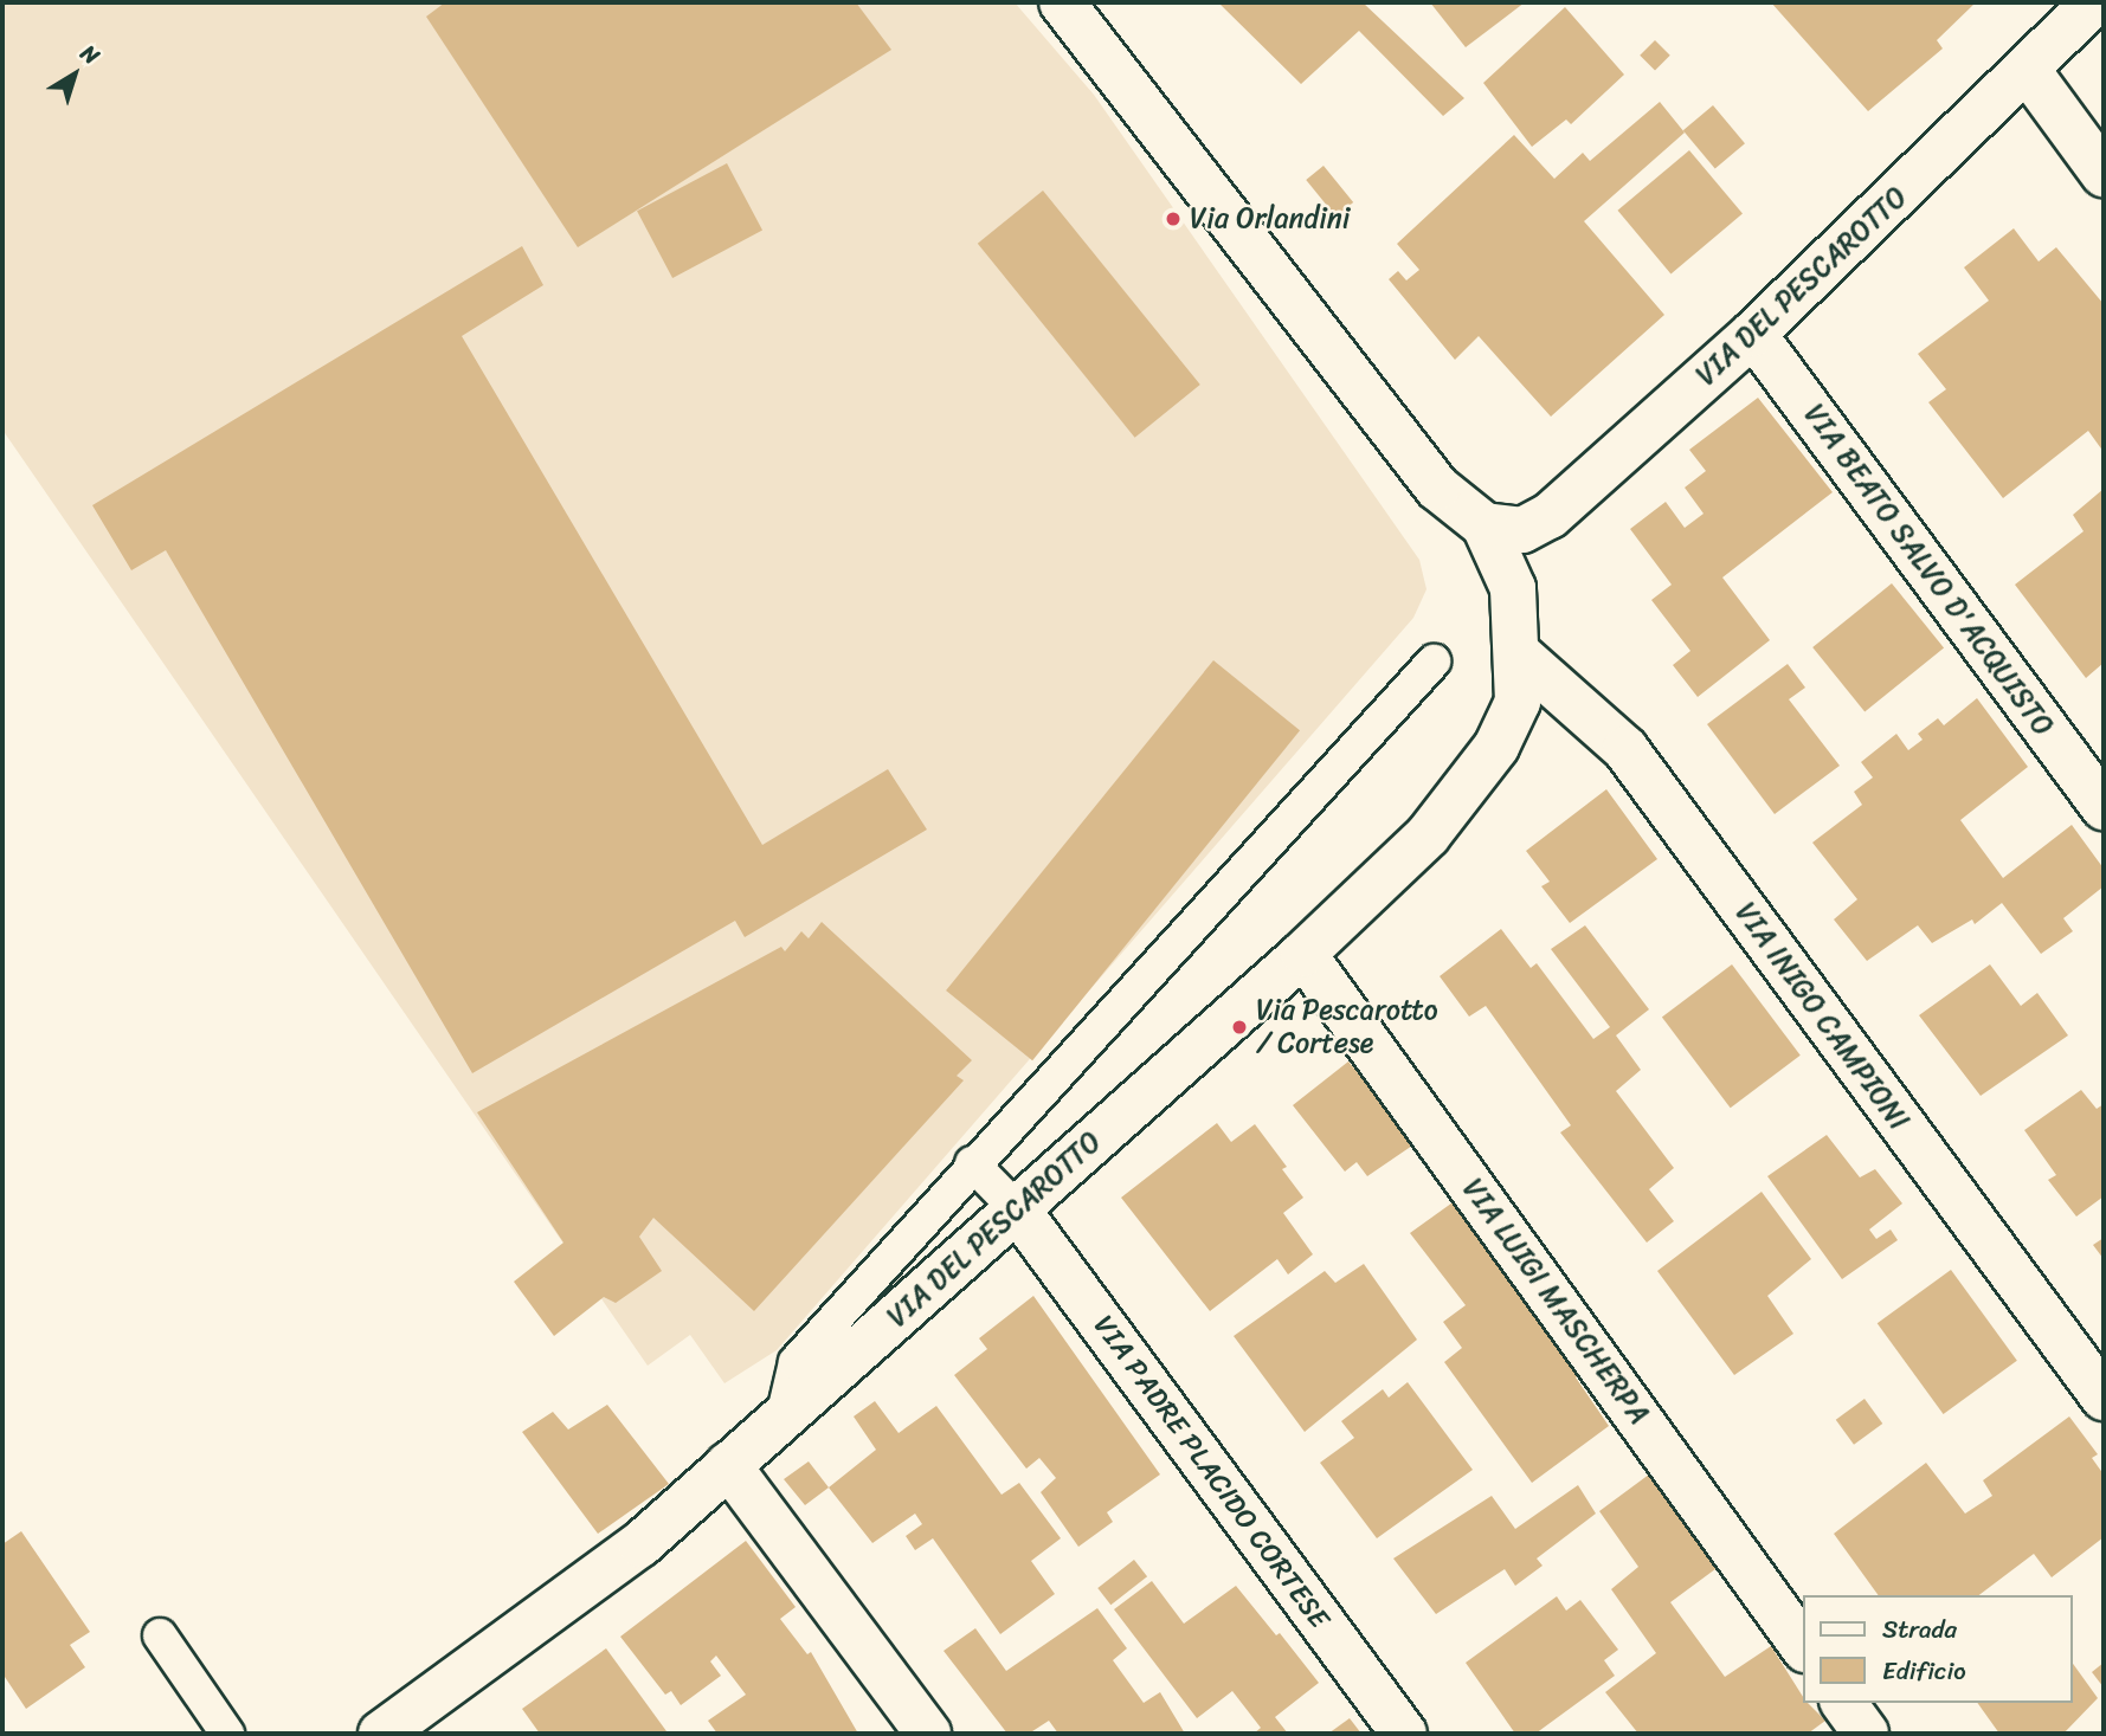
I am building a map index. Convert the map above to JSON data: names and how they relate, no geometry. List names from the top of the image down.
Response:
{
  "streets": {
    "street": [
      "VIA DEL PESCAROTTO",
      "VIA BEATO SALVO D'ACQUISTO",
      "VIA INIGO CAMPIONI",
      "VIA LUIGI MASCHERPA",
      "VIA PADRE PLACIDO CORTESE"
    ]
  },
  "crossings": [
    ["VIA DEL PESCAROTTO", "VIA BEATO SALVO D'ACQUISTO"],
    ["VIA DEL PESCAROTTO", "VIA INIGO CAMPIONI"],
    ["VIA DEL PESCAROTTO", "VIA LUIGI MASCHERPA"],
    ["VIA DEL PESCAROTTO", "VIA PADRE PLACIDO CORTESE"]
  ],
  "places": ["Via Orlandini", "Via Pescarotto / Cortese"],
  "legend": ["Strada", "Edificio"],
  "north": "top right"
}
